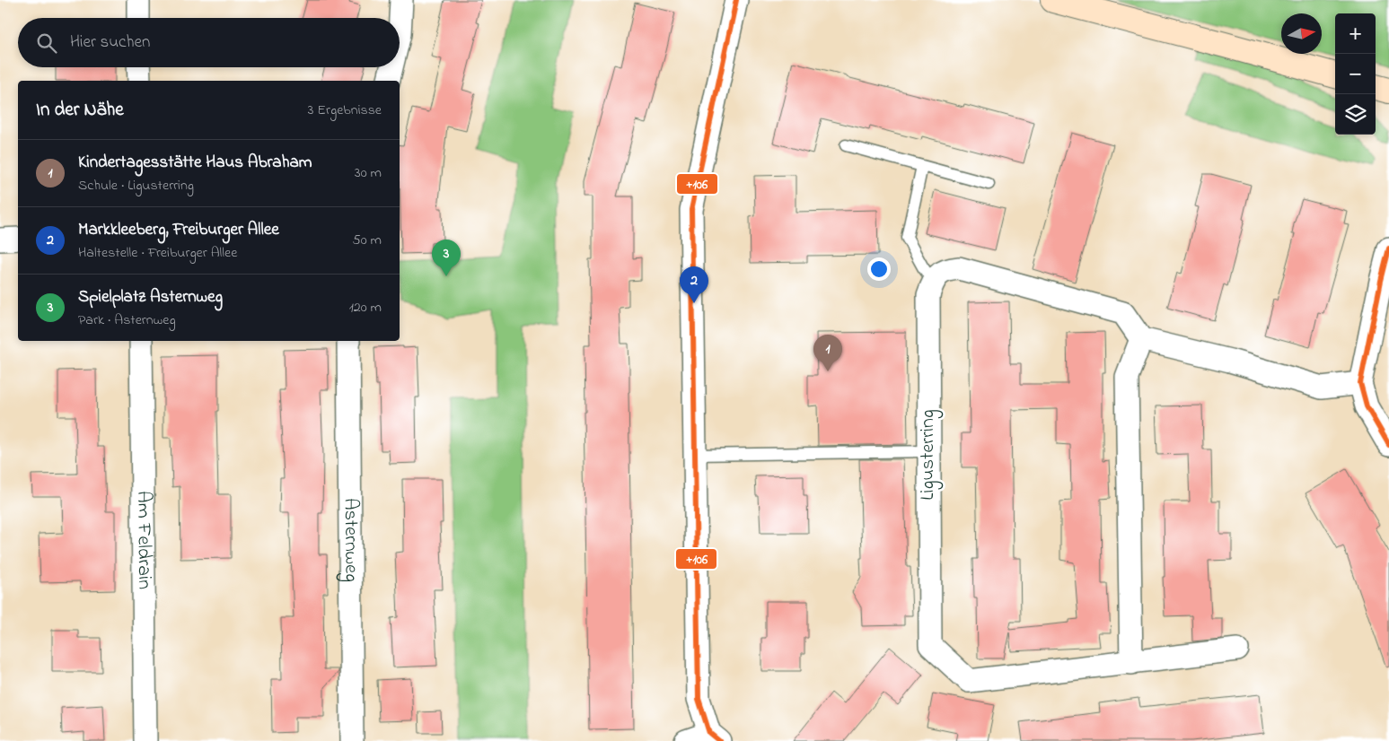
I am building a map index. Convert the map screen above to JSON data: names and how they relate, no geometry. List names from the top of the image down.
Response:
{
  "streets": {
    "street": ["Ligusterring", "Am Feldrain", "Asternweg"]
  },
  "lines": ["transit line +106"],
  "north": "right",
  "page": {
    "map_buttons": ["+", "−"],
    "search": "Hier suchen",
    "heading": ["In der Nähe", "3 Ergebnisse"],
    "list": [
      {
        "mark": "1",
        "name": "Kindertagesstätte Haus Abraham",
        "note": "Schule · Ligusterring",
        "value": "30 m"
      },
      {
        "mark": "2",
        "name": "Markkleeberg, Freiburger Allee",
        "note": "Haltestelle · Freiburger Allee",
        "value": "50 m"
      },
      {
        "mark": "3",
        "name": "Spielplatz Asternweg",
        "note": "Park · Asternweg",
        "value": "120 m"
      }
    ],
    "pins": ["3", "2", "1"]
  }
}
